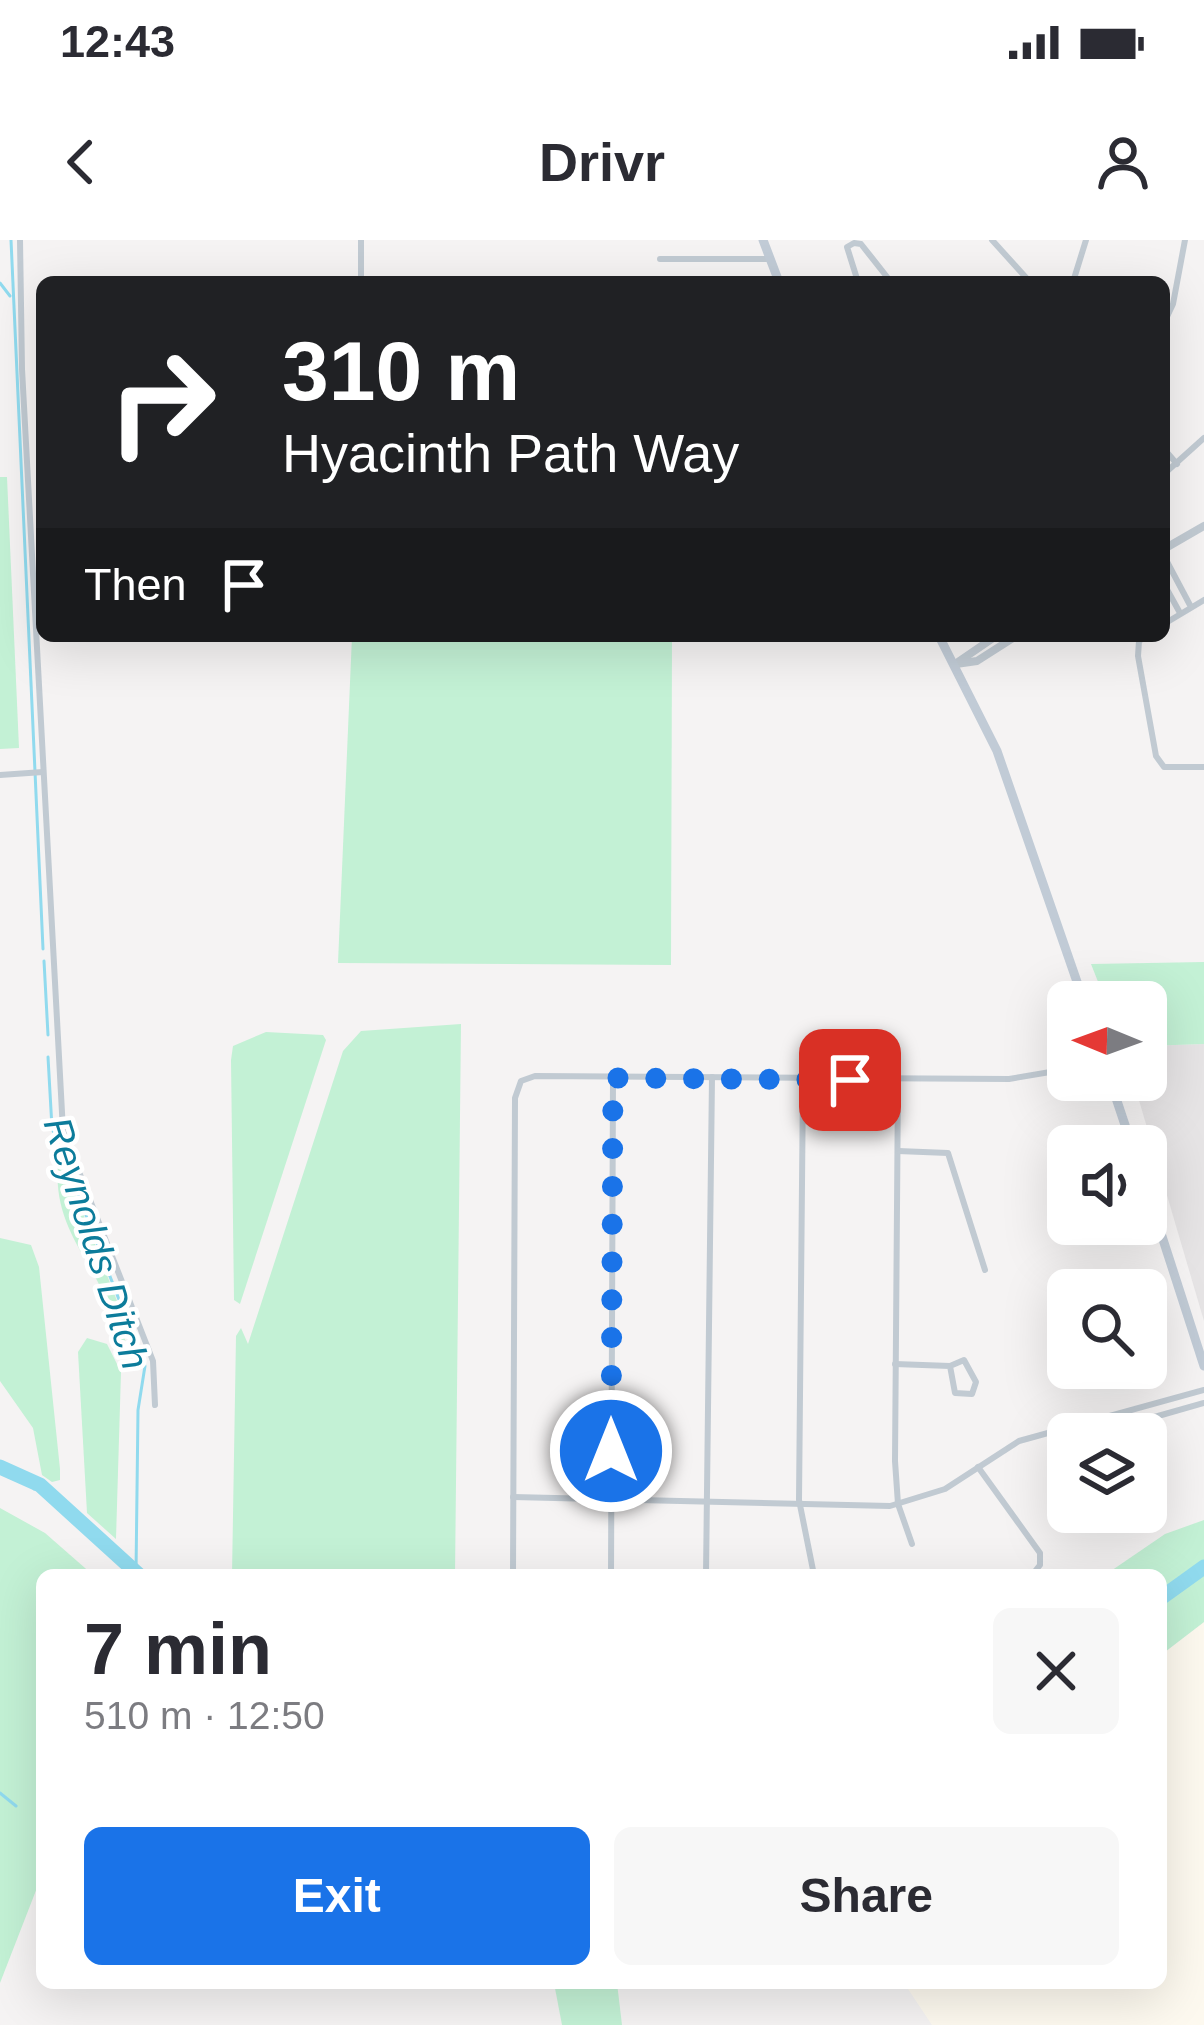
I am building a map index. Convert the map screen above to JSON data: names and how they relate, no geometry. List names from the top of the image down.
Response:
{
  "water": ["Reynolds Ditch"],
  "north": "left",
  "page": {
    "status": "12:43",
    "header": "Drivr",
    "turn": ["310 m", "Hyacinth Path Way"],
    "then": "Then",
    "heading": ["7 min", "510 m · 12:50"],
    "buttons": ["Exit", "Share"]
  }
}
